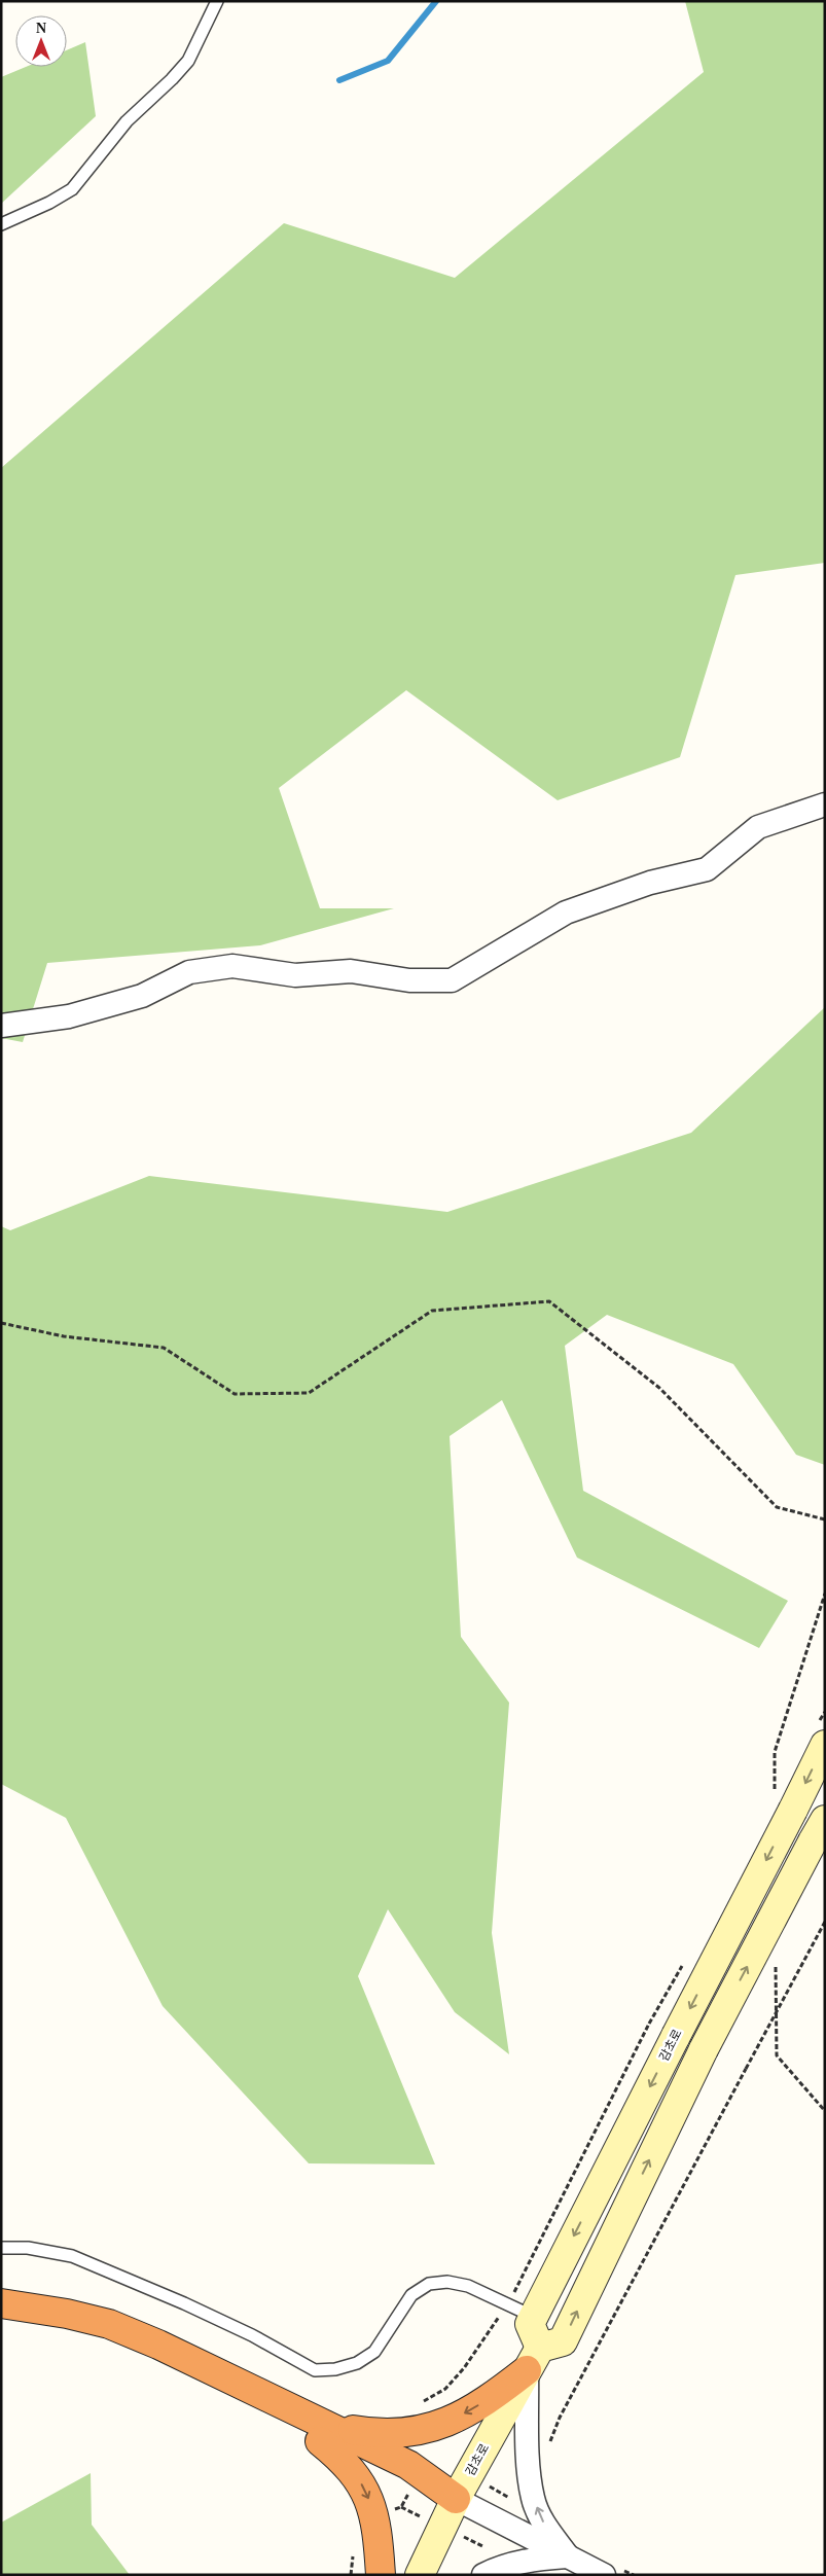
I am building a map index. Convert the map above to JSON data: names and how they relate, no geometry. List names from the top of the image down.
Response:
{
  "streets": {
    "main road": ["감초로"]
  },
  "north": "top"
}
